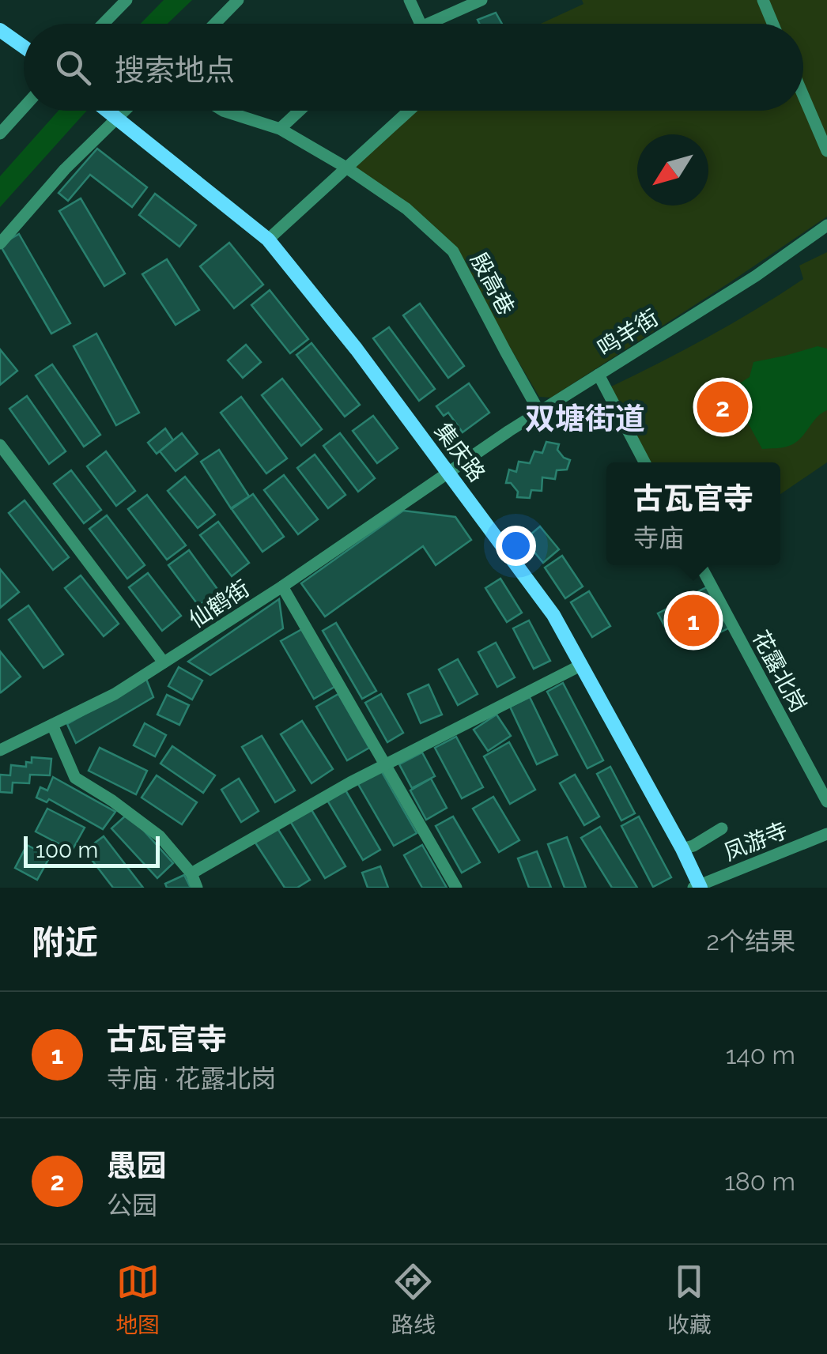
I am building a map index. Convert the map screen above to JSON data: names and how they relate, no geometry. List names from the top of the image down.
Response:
{
  "streets": {
    "main road": ["集庆路"],
    "street": [
      "殷高巷",
      "鸣羊街",
      "仙鹤街",
      "花露北岗",
      "凤游寺"
    ]
  },
  "crossings": [
    ["殷高巷", "鸣羊街"],
    ["鸣羊街", "集庆路"],
    ["鸣羊街", "仙鹤街"],
    ["集庆路", "仙鹤街"],
    ["集庆路", "凤游寺"]
  ],
  "districts": ["双塘街道"],
  "scale_bar": "100 m",
  "north": "bottom left",
  "page": {
    "search": "搜索地点",
    "pins": ["2", "1"],
    "popup": ["古瓦官寺", "寺庙"],
    "scale": "100 m",
    "heading": ["附近", "2个结果"],
    "list": [
      {
        "mark": "1",
        "name": "古瓦官寺",
        "note": "寺庙 · 花露北岗",
        "value": "140 m"
      },
      {
        "mark": "2",
        "name": "愚园",
        "note": "公园",
        "value": "180 m"
      }
    ],
    "nav": ["地图", "路线", "收藏"]
  }
}
